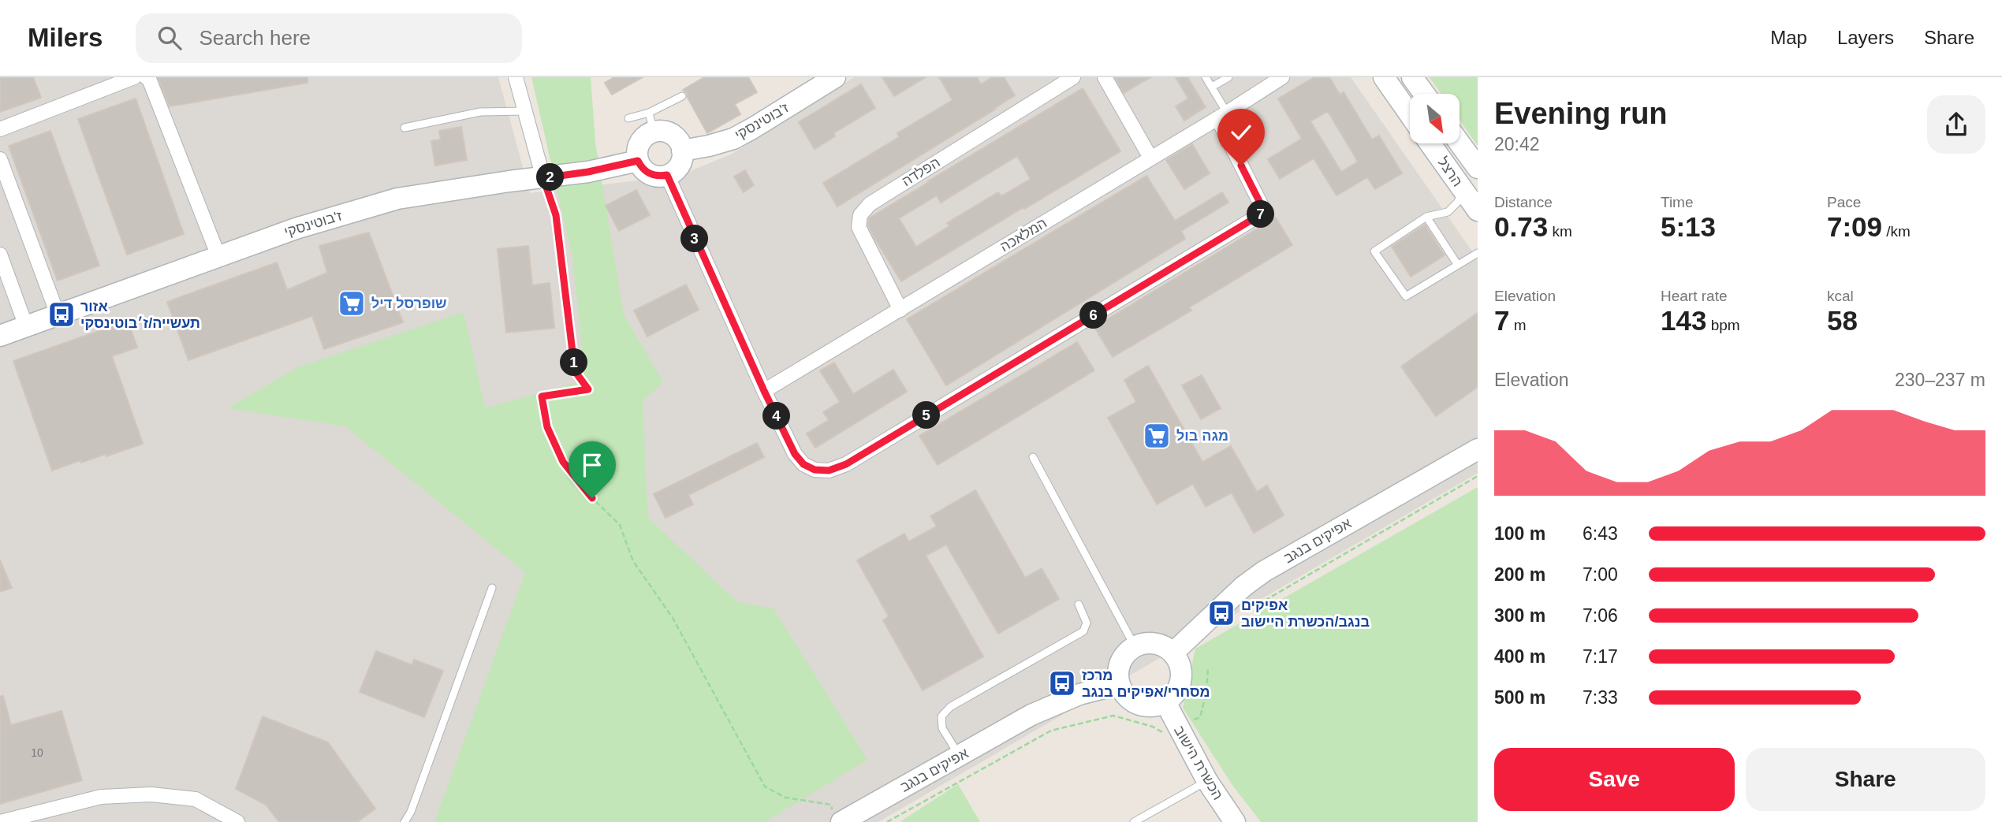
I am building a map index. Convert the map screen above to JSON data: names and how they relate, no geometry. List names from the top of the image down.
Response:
{
  "streets": {
    "street": [
      "ז'בוטינסקי",
      "הפלדה",
      "הרצל",
      "המלאכה",
      "אפיקים בנגב",
      "הכשרת הישוב"
    ]
  },
  "crossings": [
    ["הפלדה", "המלאכה"],
    ["אפיקים בנגב", "הכשרת הישוב"]
  ],
  "places": {
    "supermarket": ["שופרסל דיל", "מגה בול"],
    "bus stop": ["אזור תעשייה/ז׳בוטינסקי", "אפיקים בנגב/הכשרת היישוב", "מרכז מסחרי/אפיקים בנגב"]
  },
  "house_numbers": ["10"],
  "north": "bottom right",
  "page": {
    "header": "Milers",
    "search": "Search here",
    "nav": ["Map", "Layers", "Share"],
    "heading": ["Evening run", "20:42"],
    "pins": [
      "2",
      "7",
      "3",
      "6",
      "1",
      "5",
      "4"
    ],
    "stats": [
      ["Distance", "0.73 km"],
      ["Time", "5:13"],
      ["Pace", "7:09 /km"],
      ["Elevation", "7 m"],
      ["Heart rate", "143 bpm"],
      ["kcal", "58"]
    ],
    "chart": ["Elevation", "230–237 m"],
    "list": [
      {
        "name": "100 m",
        "note": "6:43"
      },
      {
        "name": "200 m",
        "note": "7:00"
      },
      {
        "name": "300 m",
        "note": "7:06"
      },
      {
        "name": "400 m",
        "note": "7:17"
      },
      {
        "name": "500 m",
        "note": "7:33"
      }
    ],
    "buttons": ["Save", "Share"]
  }
}
